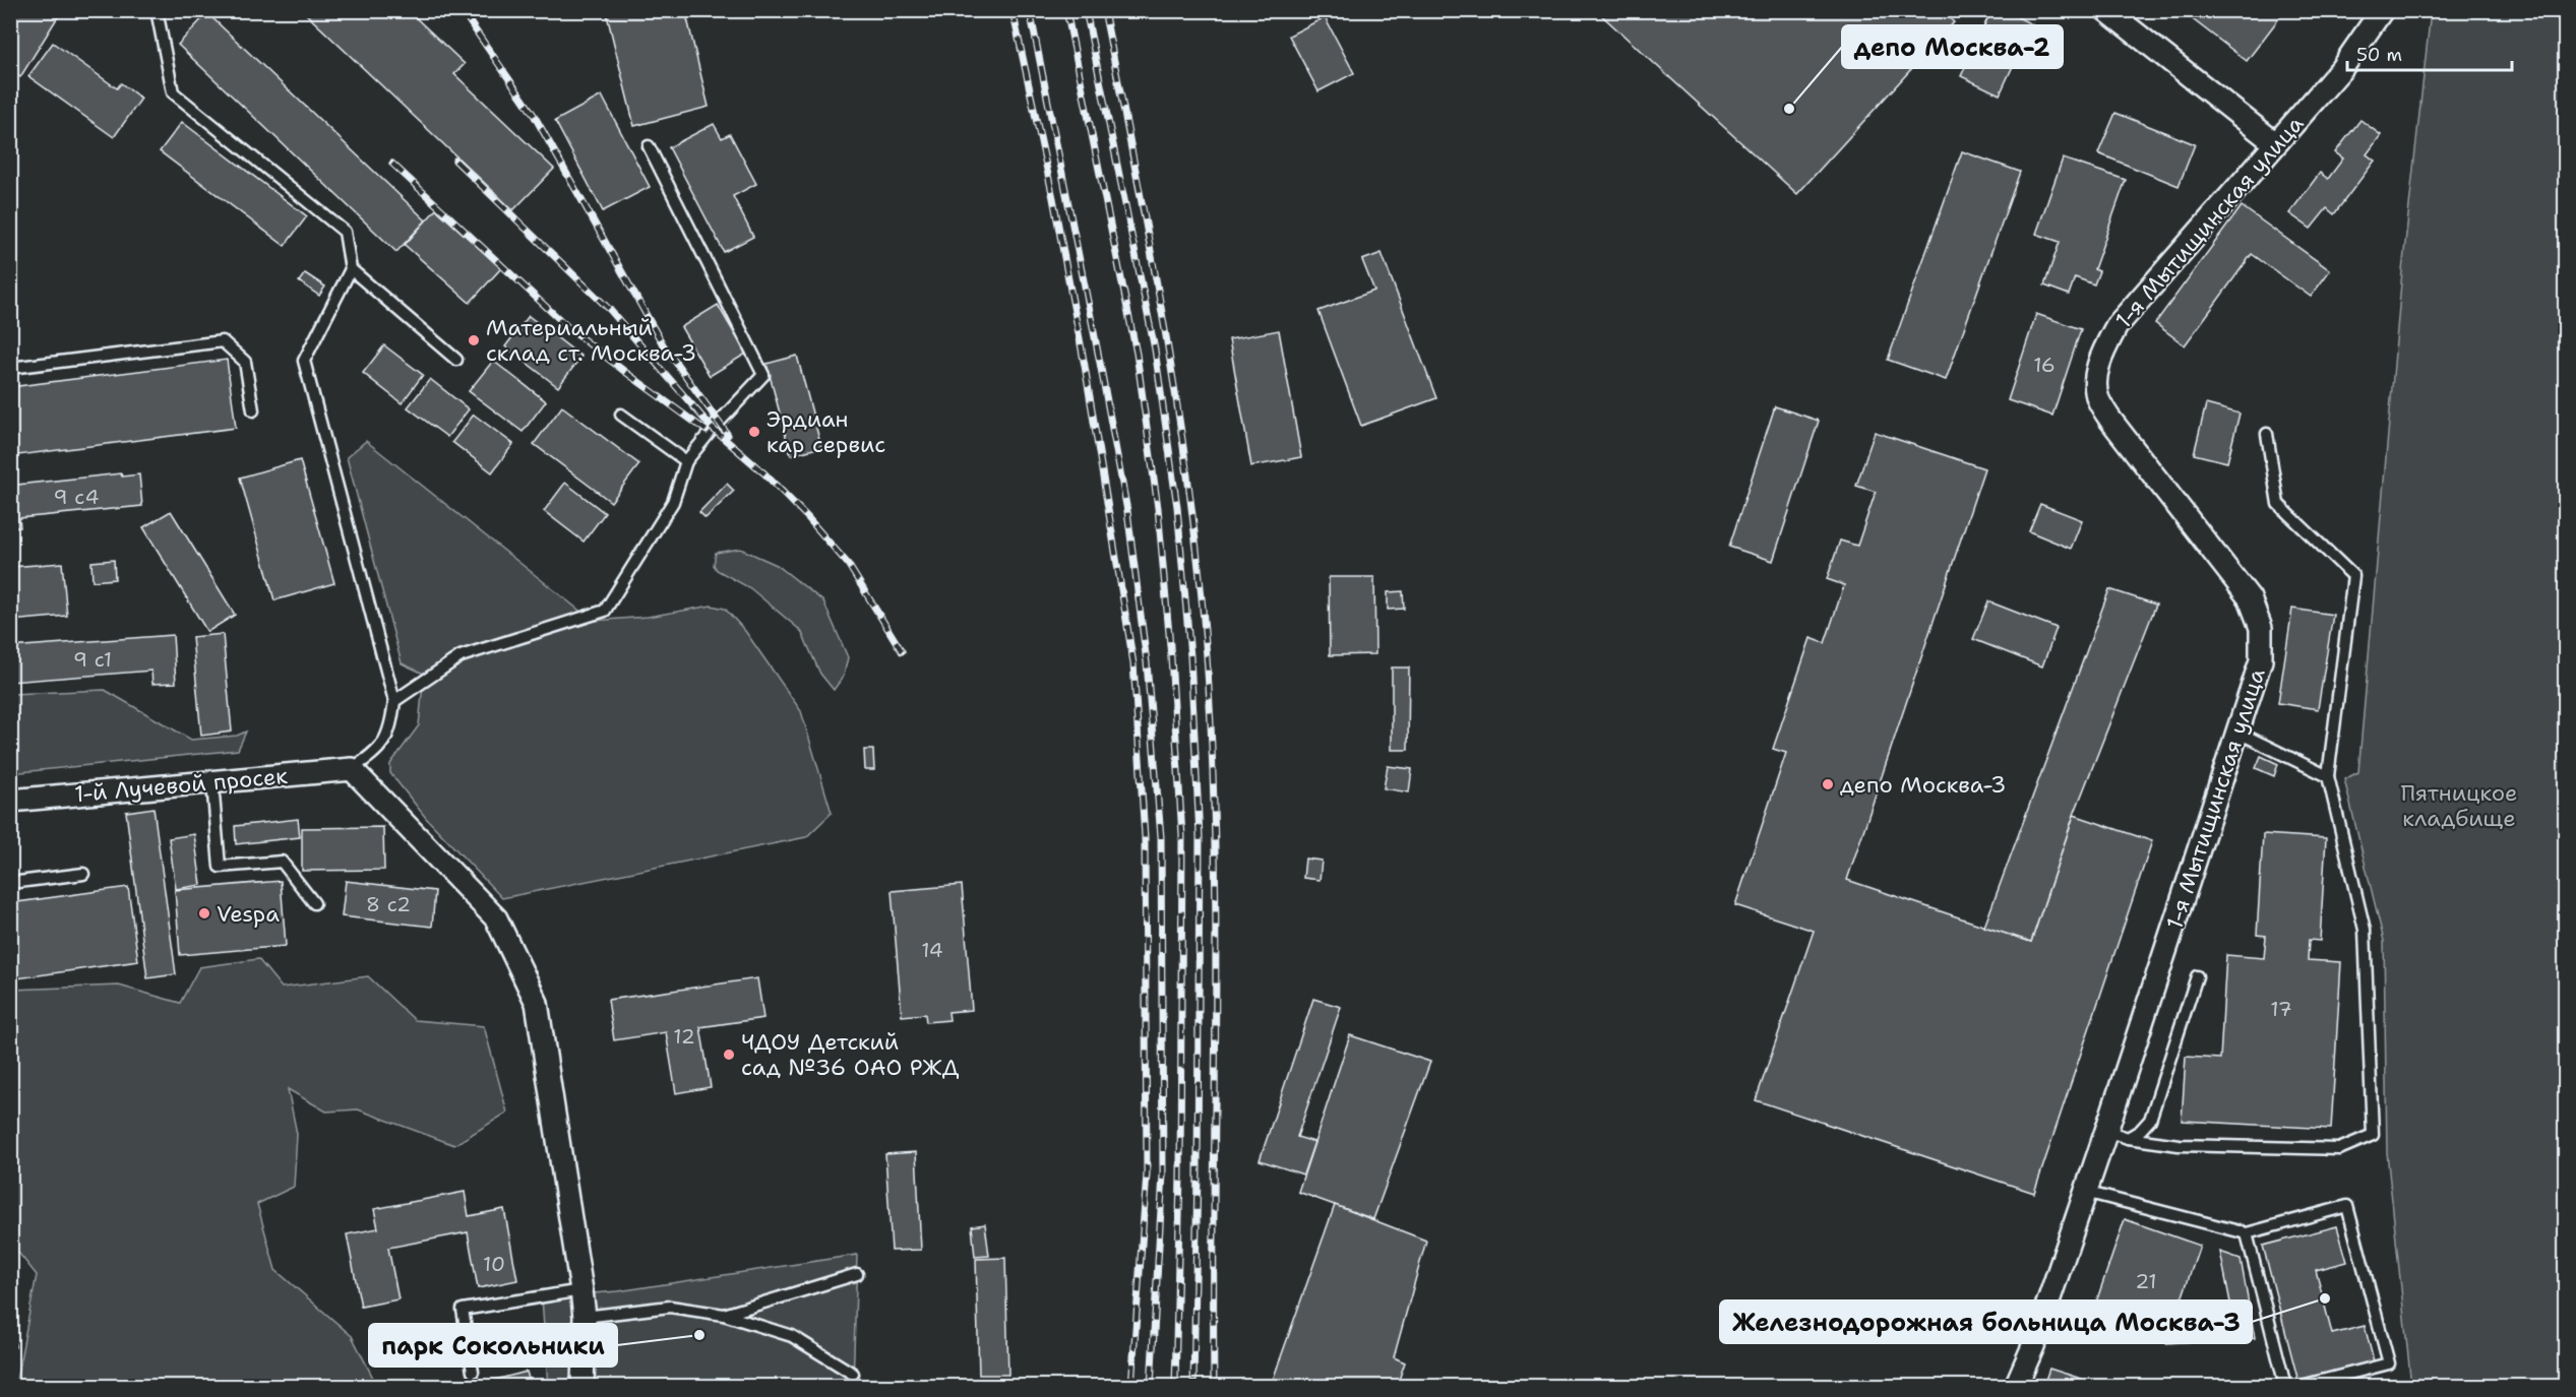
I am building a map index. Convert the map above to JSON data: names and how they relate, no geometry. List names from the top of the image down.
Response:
{
  "streets": {
    "street": ["1-я Мытищинская улица", "1-й Лучевой просек"]
  },
  "parks": ["Пятницкое кладбище"],
  "places": [
    "депо Москва-2",
    "Материальный склад ст. Москва-3",
    "Эрдиан кар сервис",
    "депо Москва-3",
    "Vespa",
    "ЧДОУ Детский сад №36 ОАО РЖД",
    "Железнодорожная больница Москва-3",
    "парк Сокольники"
  ],
  "house_numbers": [
    "16",
    "9 с4",
    "9 с1",
    "8 с2",
    "14",
    "17",
    "12",
    "10",
    "21"
  ],
  "scale_bar": "50 m"
}
